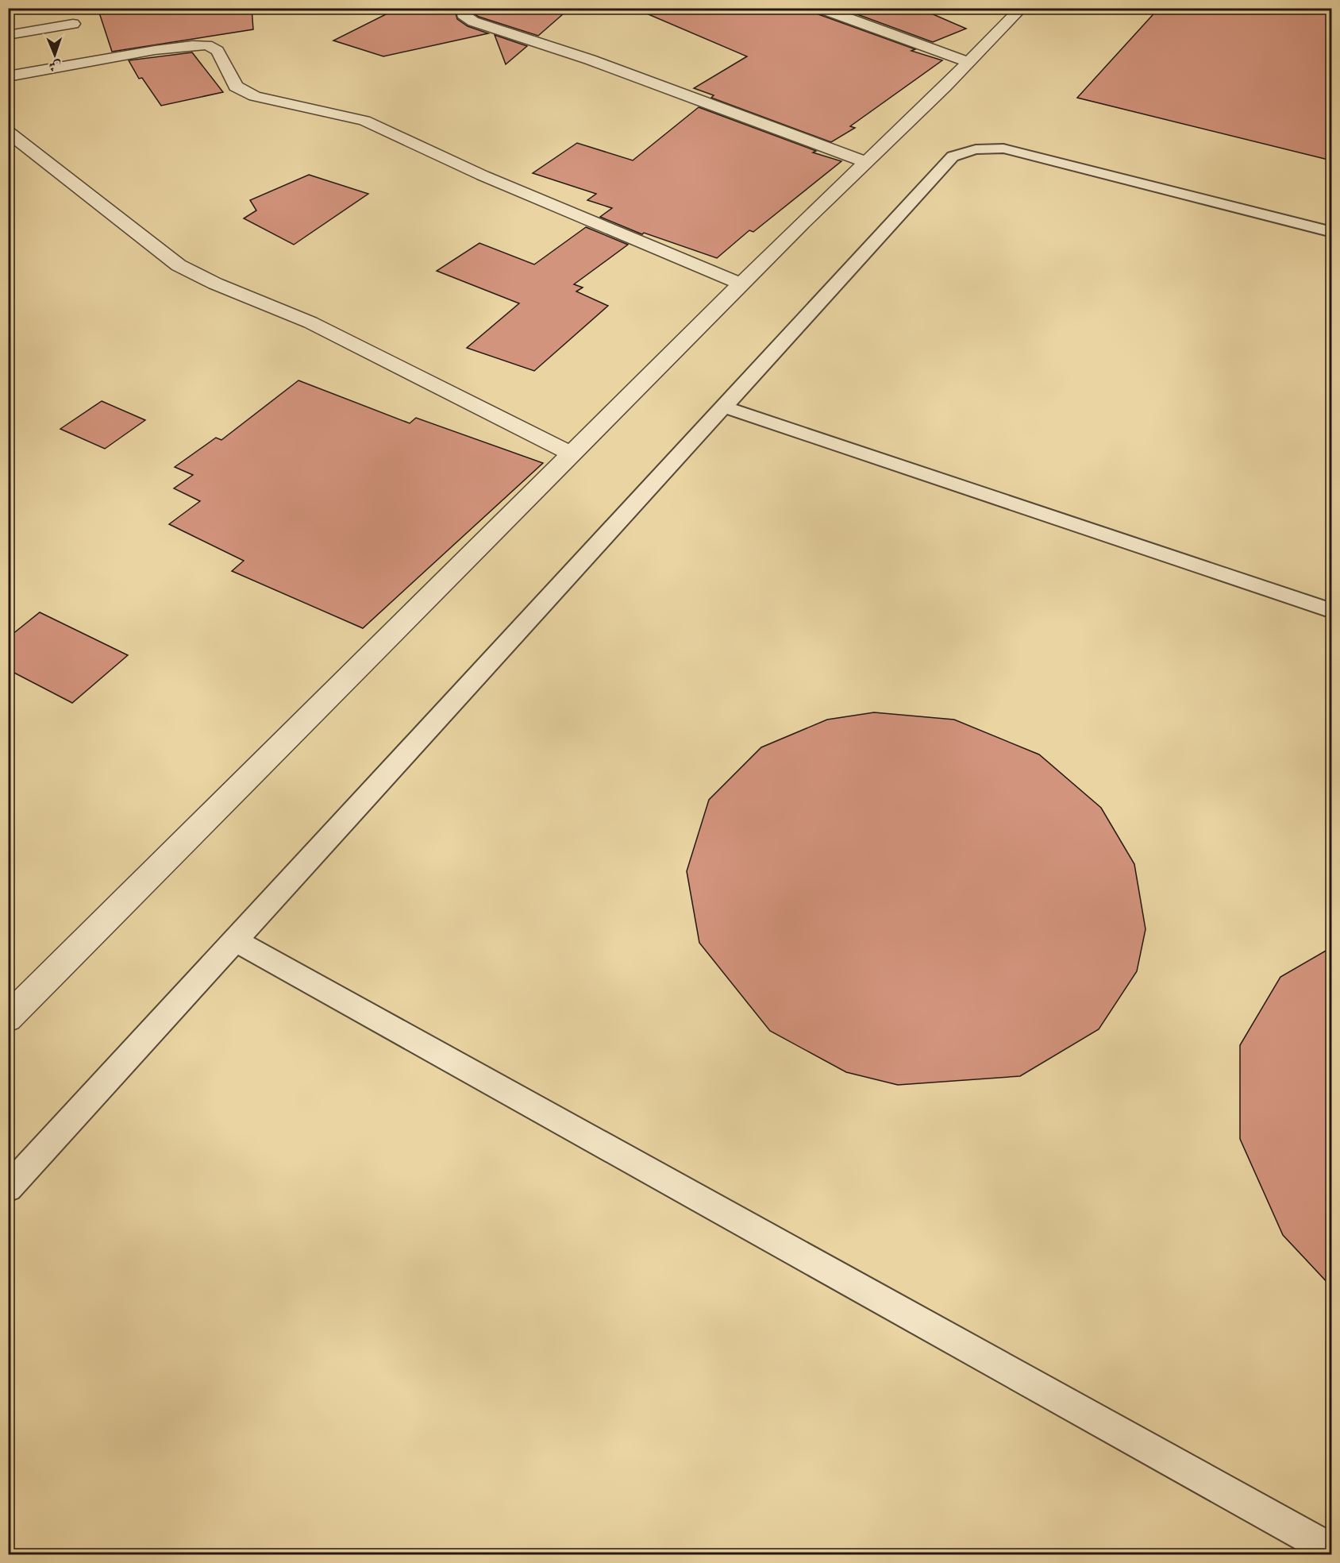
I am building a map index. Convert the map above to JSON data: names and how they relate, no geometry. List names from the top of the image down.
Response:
{
  "north": "bottom"
}
